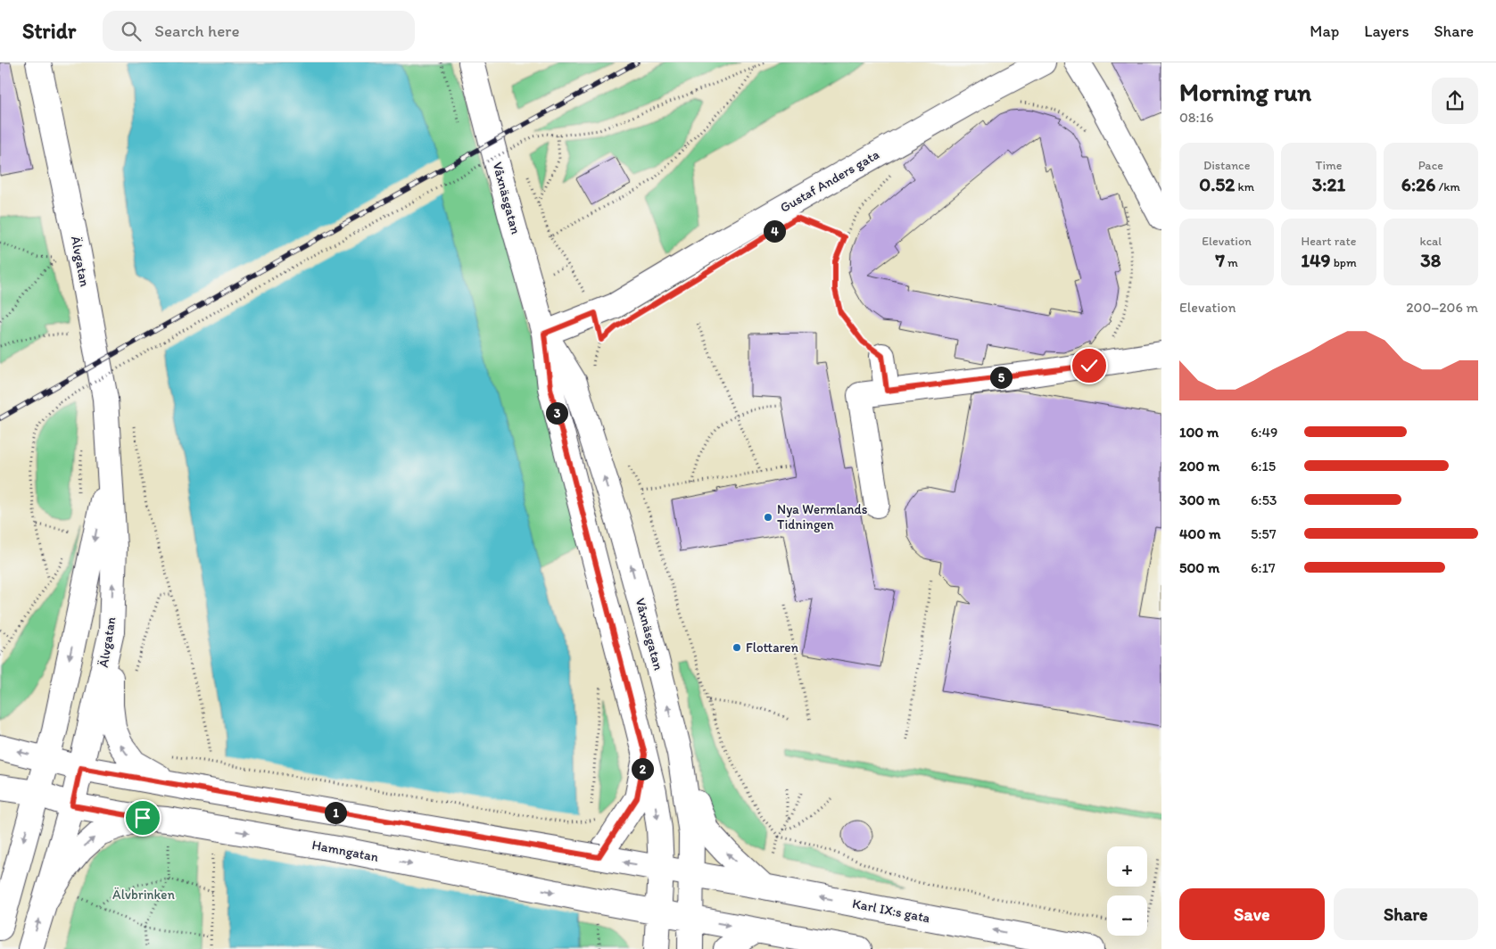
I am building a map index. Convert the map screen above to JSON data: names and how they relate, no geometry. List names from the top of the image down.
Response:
{
  "streets": {
    "street": [
      "Gustaf Anders gata",
      "Våxnäsgatan",
      "Älvgatan",
      "Hamngatan",
      "Karl IX:s gata"
    ]
  },
  "crossings": [
    ["Gustaf Anders gata", "Våxnäsgatan"],
    ["Våxnäsgatan", "Hamngatan"],
    ["Våxnäsgatan", "Karl IX:s gata"],
    ["Älvgatan", "Hamngatan"]
  ],
  "parks": ["Älvbrinken"],
  "places": ["Nya Wermlands Tidningen", "Flottaren"],
  "page": {
    "header": "Stridr",
    "search": "Search here",
    "nav": ["Map", "Layers", "Share"],
    "heading": ["Morning run", "08:16"],
    "stats": [
      ["Distance", "0.52 km"],
      ["Time", "3:21"],
      ["Pace", "6:26 /km"],
      ["Elevation", "7 m"],
      ["Heart rate", "149 bpm"],
      ["kcal", "38"]
    ],
    "pins": [
      "4",
      "5",
      "3",
      "2",
      "1"
    ],
    "chart": ["Elevation", "200–206 m"],
    "list": [
      {
        "name": "100 m",
        "note": "6:49"
      },
      {
        "name": "200 m",
        "note": "6:15"
      },
      {
        "name": "300 m",
        "note": "6:53"
      },
      {
        "name": "400 m",
        "note": "5:57"
      },
      {
        "name": "500 m",
        "note": "6:17"
      }
    ],
    "map_buttons": ["+", "−"],
    "buttons": ["Save", "Share"]
  }
}
